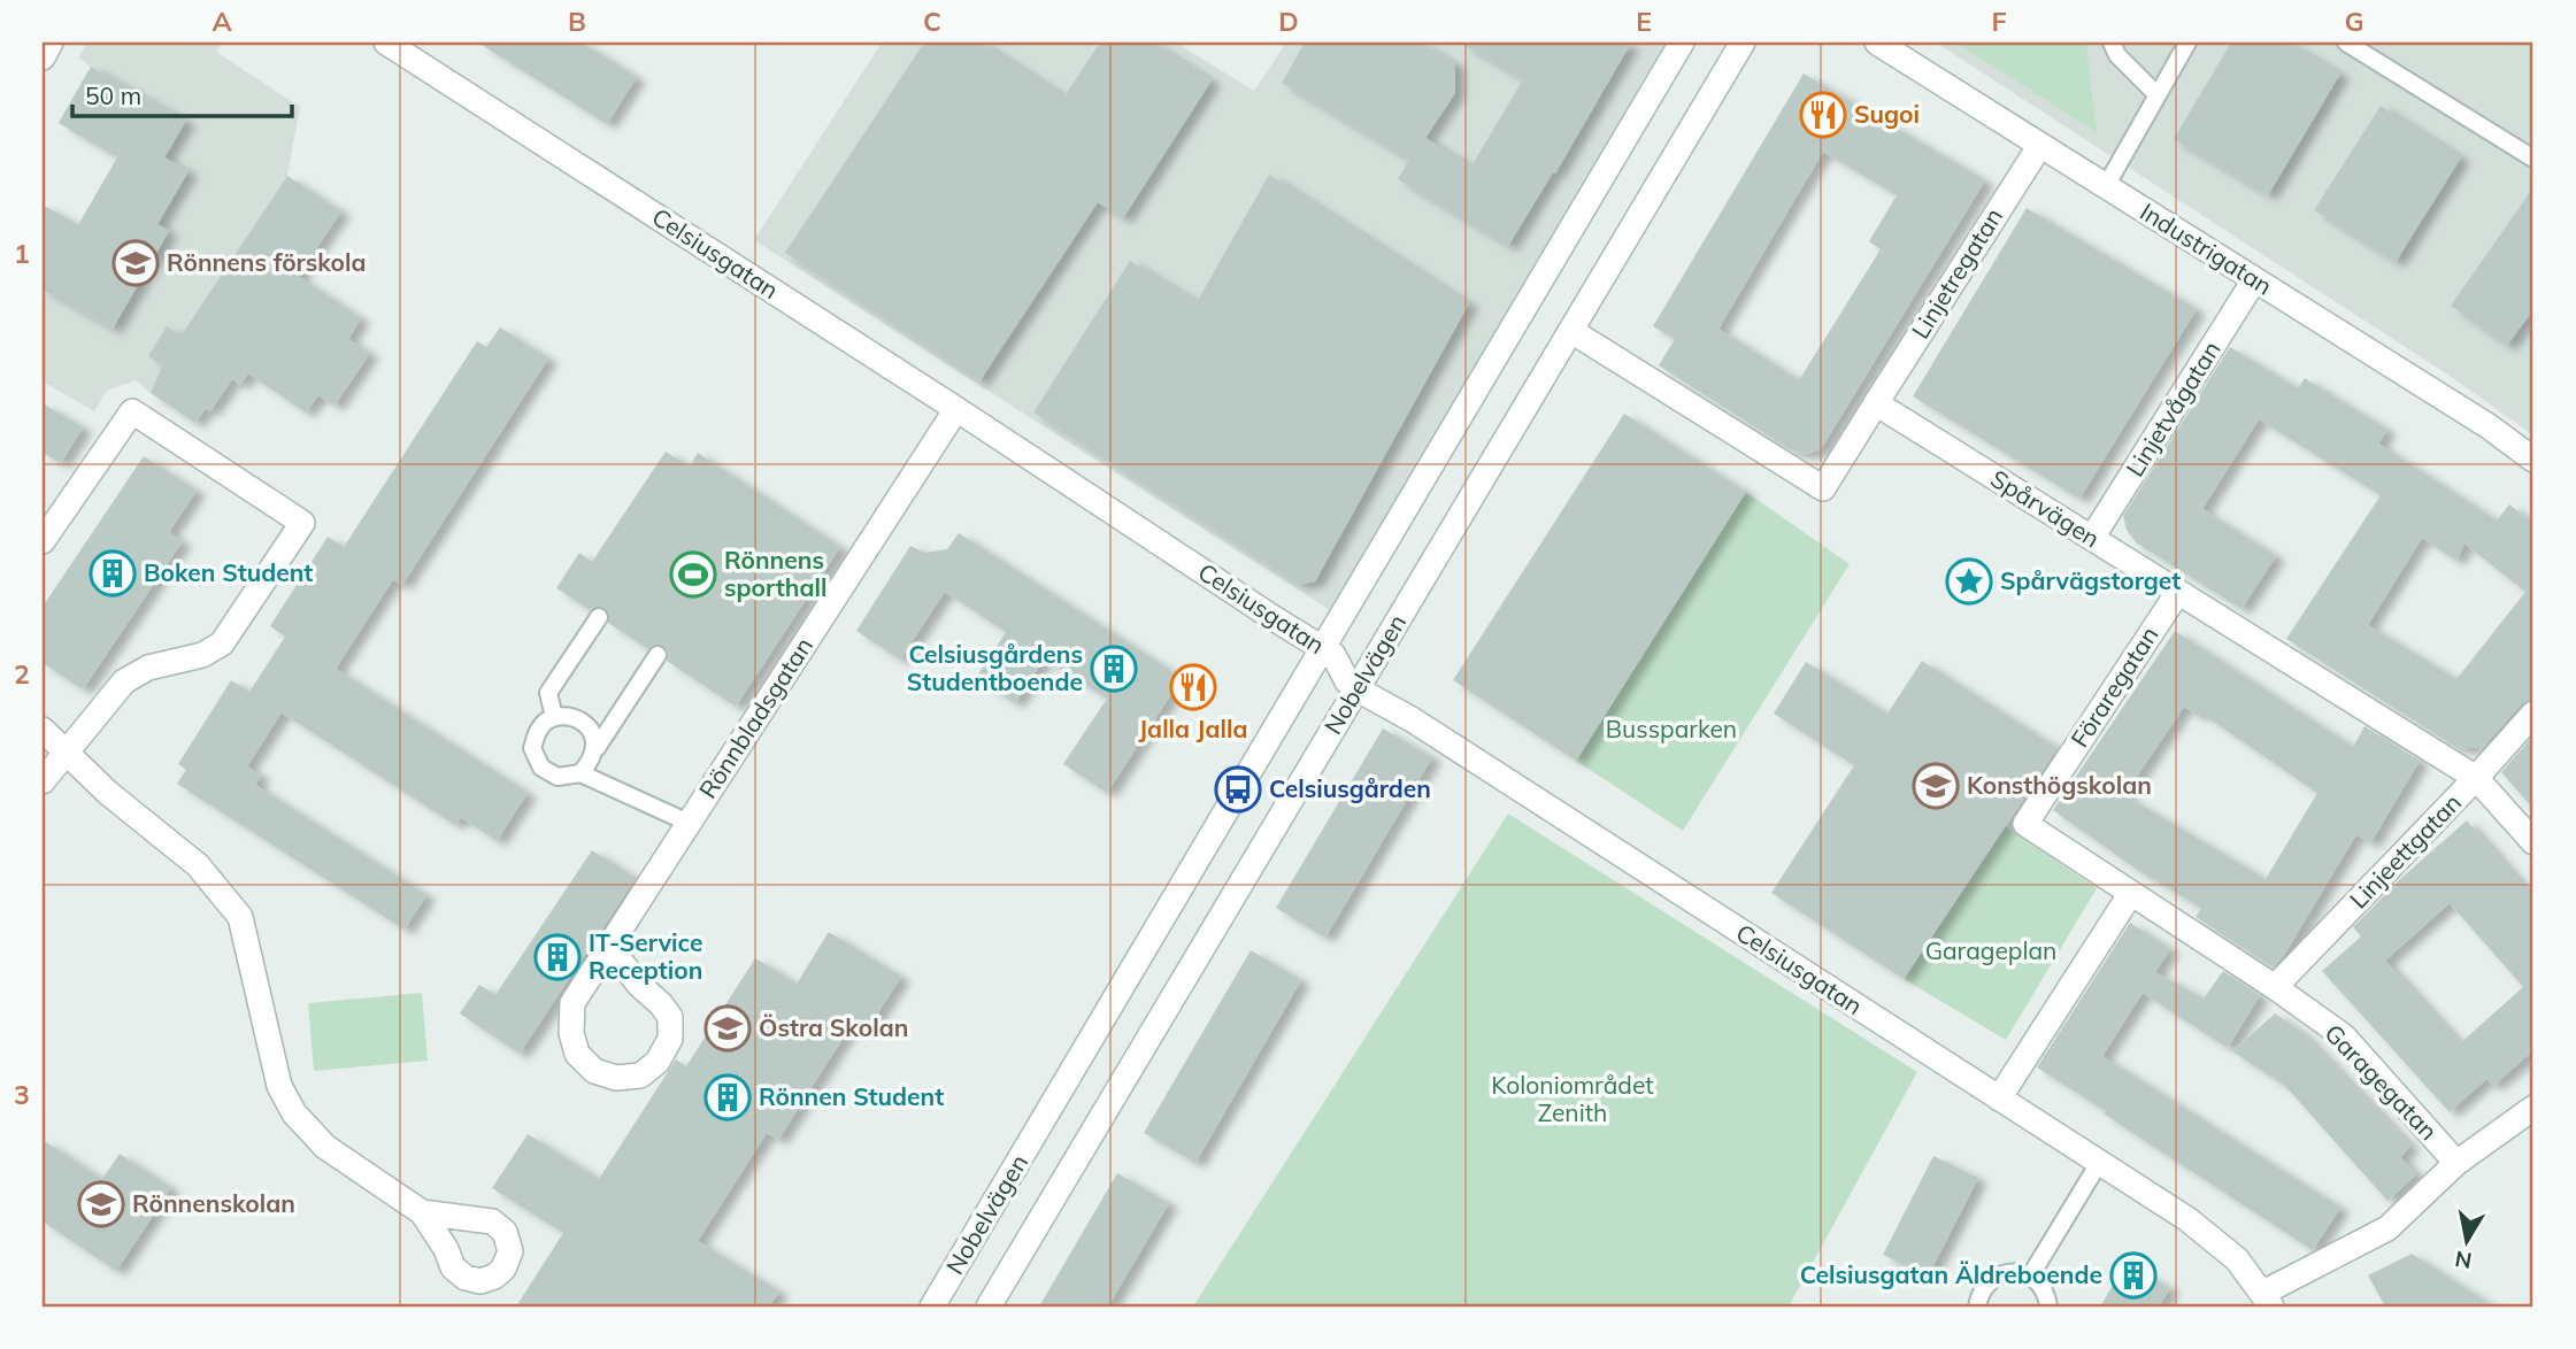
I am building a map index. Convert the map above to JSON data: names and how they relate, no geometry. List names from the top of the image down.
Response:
{
  "streets": {
    "street": [
      "Industrigatan",
      "Celsiusgatan",
      "Linjetregatan",
      "Linjetvågatan",
      "Spårvägen",
      "Nobelvägen",
      "Föraregatan",
      "Rönnbladsgatan",
      "Linjeettgatan",
      "Garagegatan"
    ]
  },
  "crossings": [
    ["Industrigatan", "Linjetregatan"],
    ["Industrigatan", "Linjetvågatan"],
    ["Celsiusgatan", "Nobelvägen"],
    ["Celsiusgatan", "Rönnbladsgatan"],
    ["Celsiusgatan", "Garagegatan"],
    ["Linjetregatan", "Spårvägen"],
    ["Linjetvågatan", "Spårvägen"],
    ["Spårvägen", "Föraregatan"],
    ["Spårvägen", "Linjeettgatan"],
    ["Föraregatan", "Garagegatan"],
    ["Linjeettgatan", "Garagegatan"]
  ],
  "parks": ["Bussparken", "Garageplan", "Koloniområdet Zenith"],
  "places": {
    "restaurant": ["Sugoi", "Jalla Jalla"],
    "school or university": [
      "Rönnens förskola",
      "Konsthögskolan",
      "Östra Skolan",
      "Rönnenskolan"
    ],
    "building": [
      "Boken Student",
      "Celsiusgårdens Studentboende",
      "IT-Service Reception",
      "Rönnen Student",
      "Celsiusgatan Äldreboende"
    ],
    "sports": ["Rönnens sporthall"],
    "place": ["Spårvägstorget"],
    "bus stop": ["Celsiusgården"]
  },
  "scale_bar": "50 m",
  "north": "bottom",
  "grid": {
    "columns": [
      "A",
      "B",
      "C",
      "D",
      "E",
      "F",
      "G"
    ],
    "rows": ["1", "2", "3"]
  }
}
